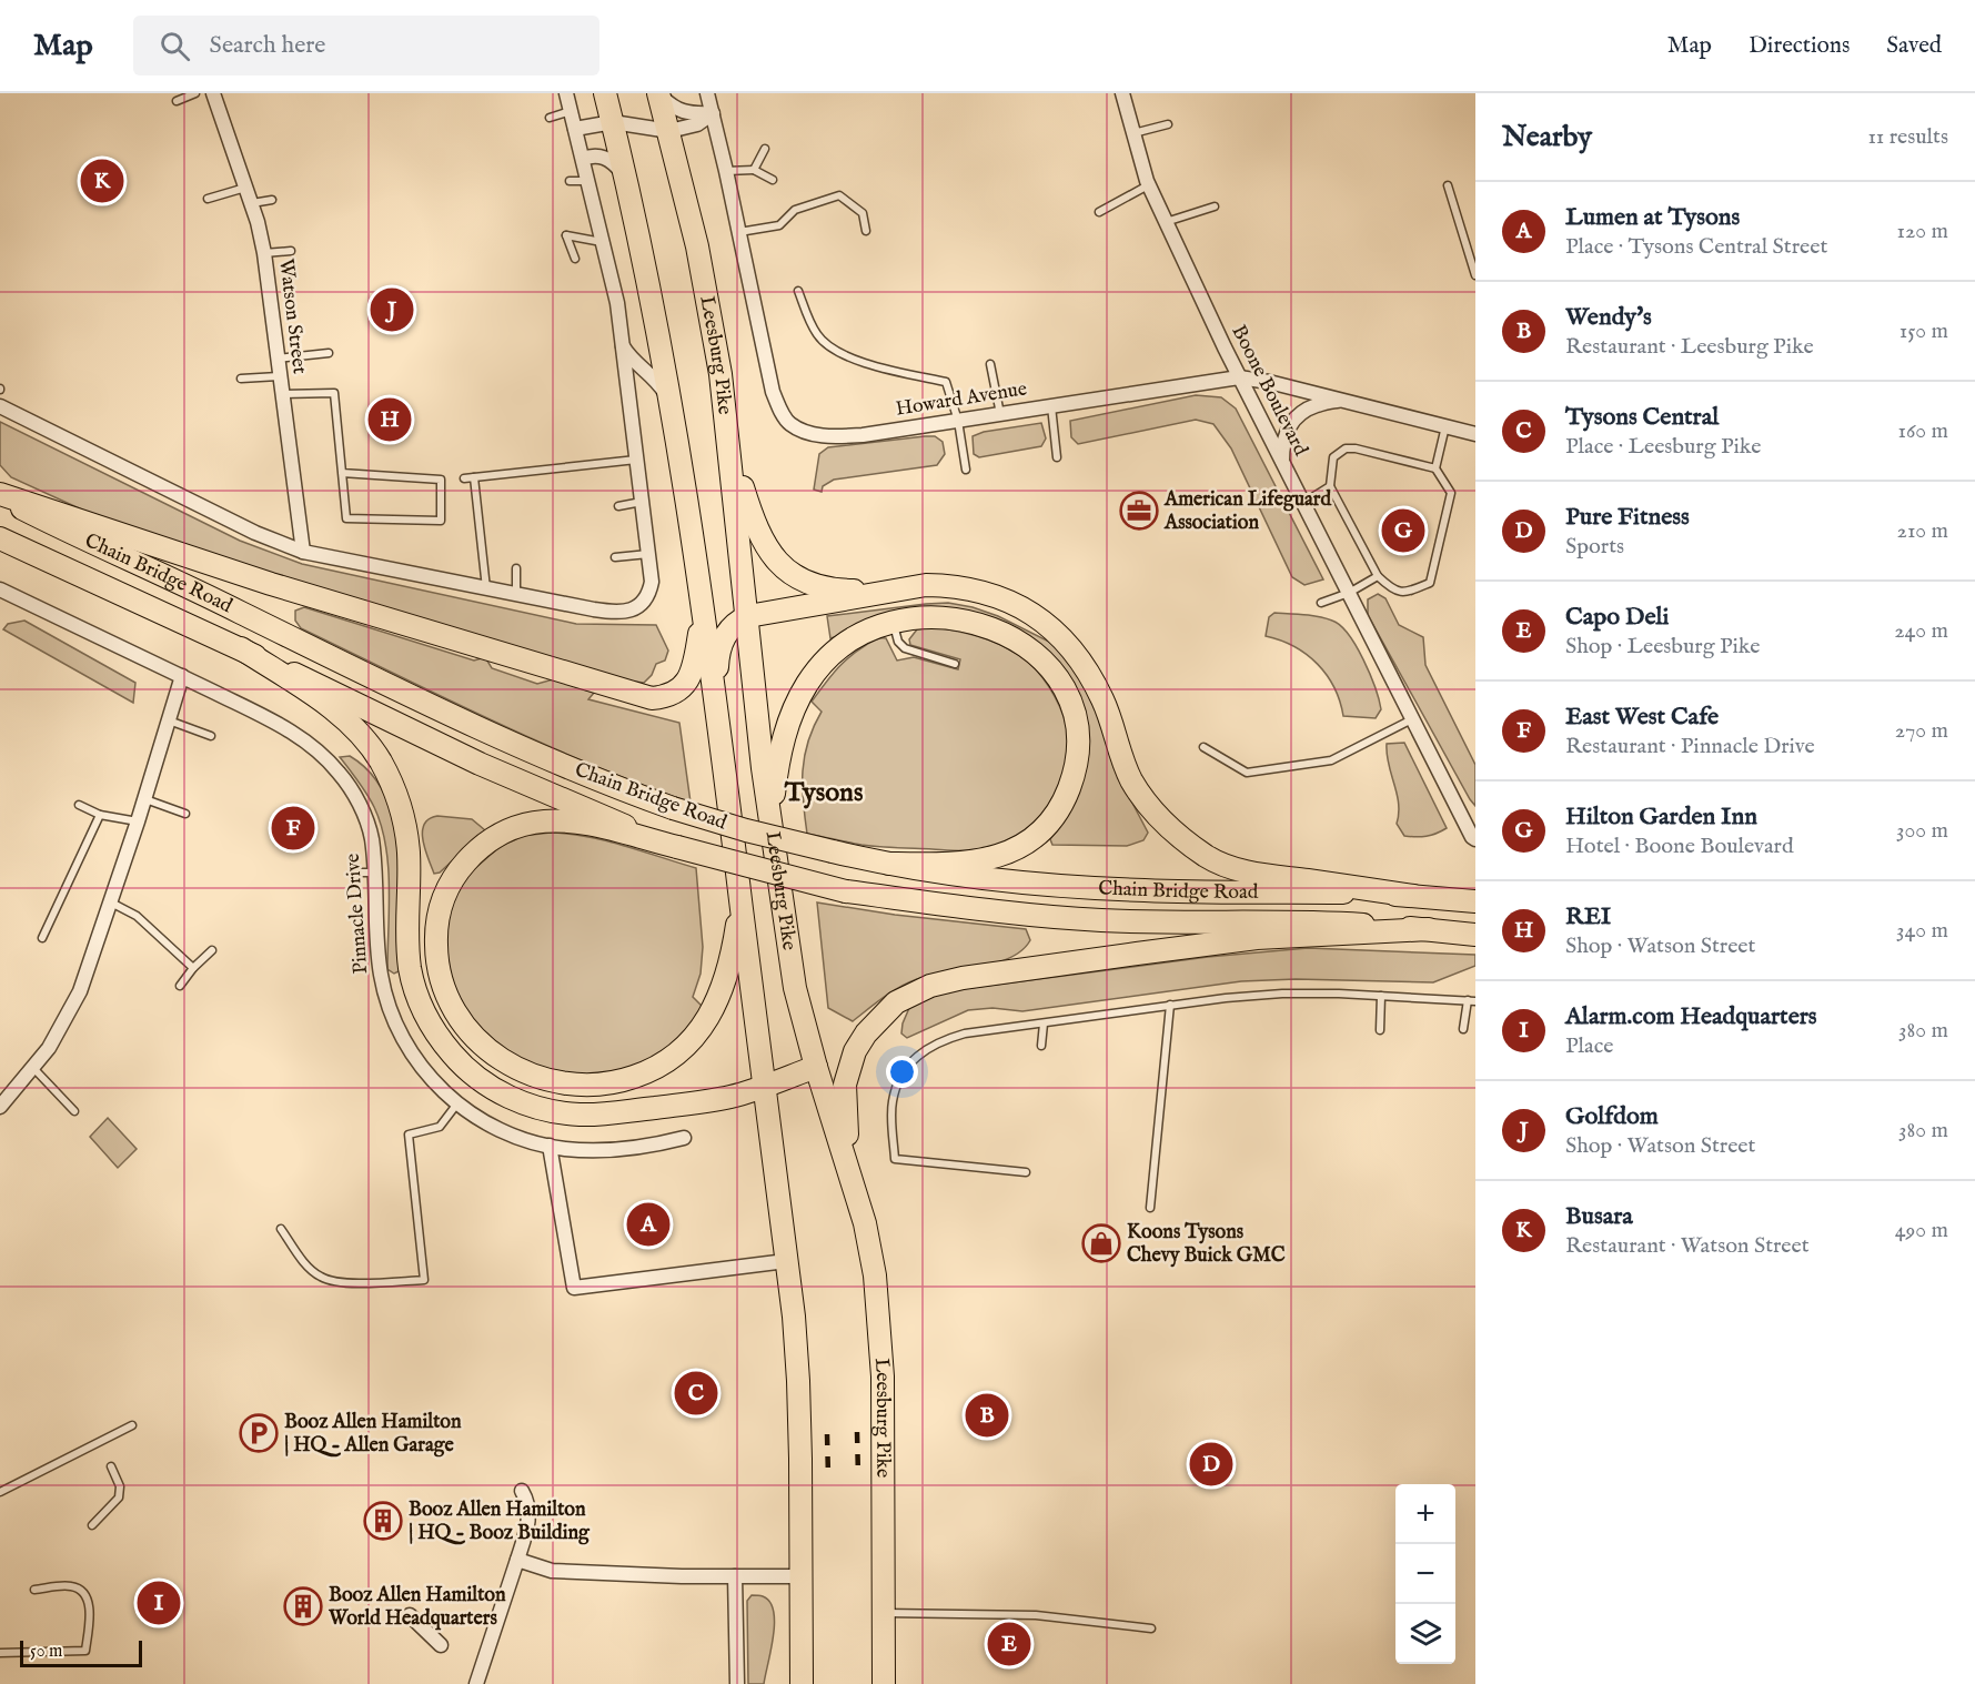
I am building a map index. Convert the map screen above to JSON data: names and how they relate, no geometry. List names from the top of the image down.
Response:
{
  "streets": {
    "main road": ["Leesburg Pike", "Chain Bridge Road"],
    "street": [
      "Watson Street",
      "Boone Boulevard",
      "Howard Avenue",
      "Pinnacle Drive"
    ]
  },
  "crossings": [
    ["Boone Boulevard", "Howard Avenue"]
  ],
  "districts": ["Tysons"],
  "places": {
    "office": ["American Lifeguard Association"],
    "shop": ["Koons Tysons Chevy Buick GMC"],
    "parking": ["Booz Allen Hamilton | HQ - Allen Garage"],
    "building": ["Booz Allen Hamilton | HQ - Booz Building", "Booz Allen Hamilton World Headquarters"]
  },
  "scale_bar": "50 m",
  "page": {
    "header": "Map",
    "search": "Search here",
    "nav": ["Map", "Directions", "Saved"],
    "heading": ["Nearby", "11 results"],
    "pins": [
      "K",
      "J",
      "H",
      "G",
      "F",
      "A",
      "C",
      "B",
      "D",
      "I",
      "E"
    ],
    "list": [
      {
        "mark": "A",
        "name": "Lumen at Tysons",
        "note": "Place · Tysons Central Street",
        "value": "120 m"
      },
      {
        "mark": "B",
        "name": "Wendy's",
        "note": "Restaurant · Leesburg Pike",
        "value": "150 m"
      },
      {
        "mark": "C",
        "name": "Tysons Central",
        "note": "Place · Leesburg Pike",
        "value": "160 m"
      },
      {
        "mark": "D",
        "name": "Pure Fitness",
        "note": "Sports",
        "value": "210 m"
      },
      {
        "mark": "E",
        "name": "Capo Deli",
        "note": "Shop · Leesburg Pike",
        "value": "240 m"
      },
      {
        "mark": "F",
        "name": "East West Cafe",
        "note": "Restaurant · Pinnacle Drive",
        "value": "270 m"
      },
      {
        "mark": "G",
        "name": "Hilton Garden Inn",
        "note": "Hotel · Boone Boulevard",
        "value": "300 m"
      },
      {
        "mark": "H",
        "name": "REI",
        "note": "Shop · Watson Street",
        "value": "340 m"
      },
      {
        "mark": "I",
        "name": "Alarm.com Headquarters",
        "note": "Place",
        "value": "380 m"
      },
      {
        "mark": "J",
        "name": "Golfdom",
        "note": "Shop · Watson Street",
        "value": "380 m"
      },
      {
        "mark": "K",
        "name": "Busara",
        "note": "Restaurant · Watson Street",
        "value": "490 m"
      }
    ],
    "map_buttons": ["+", "−"],
    "scale": "50 m"
  }
}
